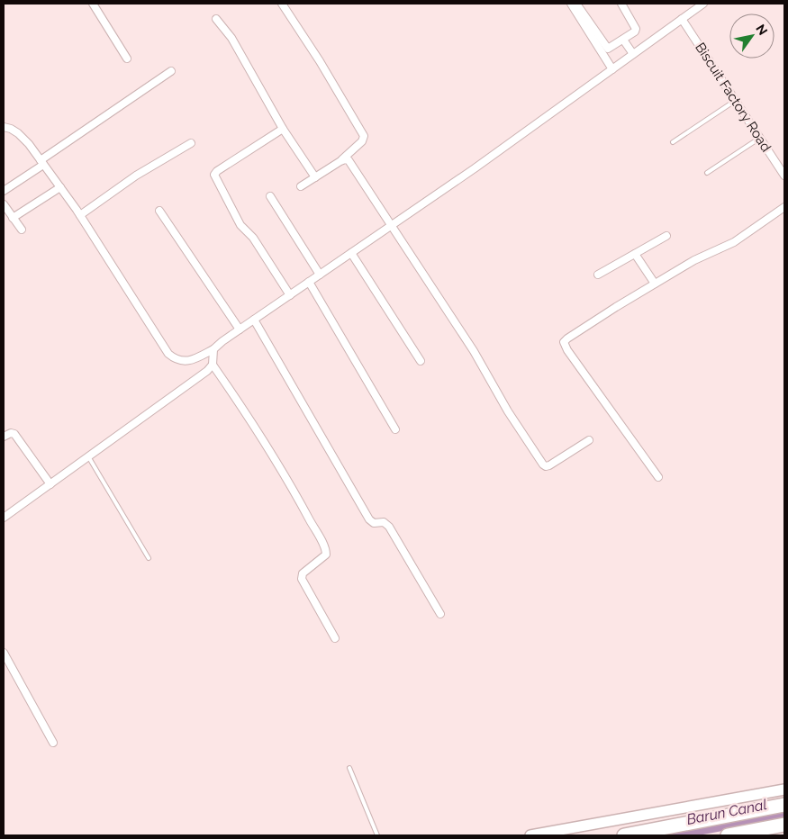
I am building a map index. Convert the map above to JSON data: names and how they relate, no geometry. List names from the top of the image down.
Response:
{
  "streets": {
    "street": ["Biscuit Factory Road"]
  },
  "water": ["Barun Canal"],
  "north": "top right"
}
